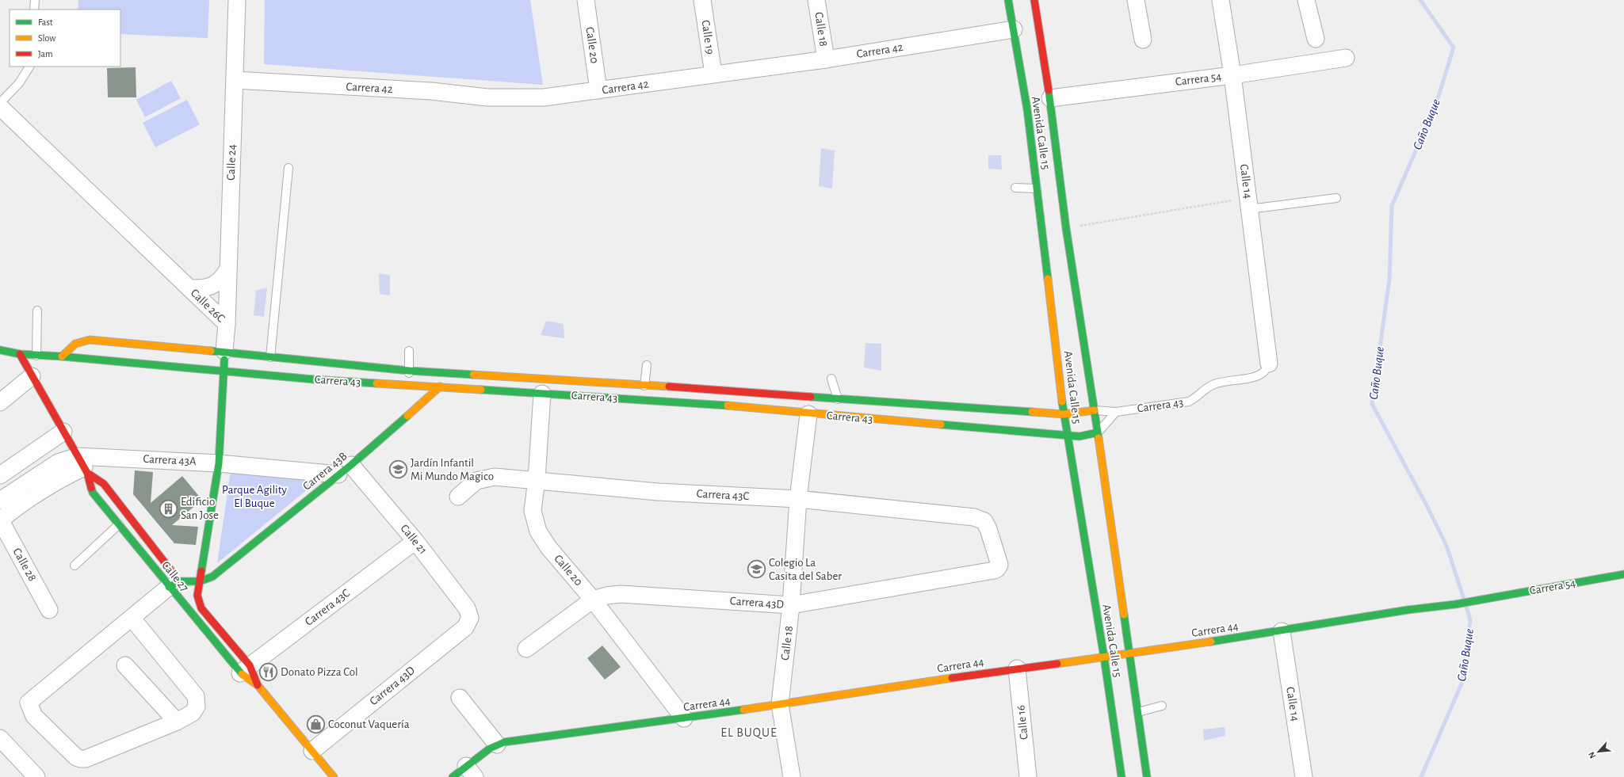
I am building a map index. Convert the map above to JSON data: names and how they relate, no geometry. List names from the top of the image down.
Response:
{
  "streets": {
    "street": [
      "Calle 18",
      "Calle 19",
      "Calle 20",
      "Carrera 42",
      "Carrera 54",
      "Avenida Calle 15",
      "Calle 24",
      "Calle 14",
      "Calle 26C",
      "Carrera 43",
      "Carrera 43A",
      "Carrera 43B",
      "Carrera 43C",
      "Calle 21",
      "Calle 28",
      "Calle 27",
      "Carrera 43D",
      "Carrera 44",
      "Calle 16"
    ]
  },
  "crossings": [
    ["Calle 18", "Carrera 42"],
    ["Calle 18", "Carrera 43"],
    ["Calle 18", "Carrera 43C"],
    ["Calle 18", "Carrera 43D"],
    ["Calle 18", "Carrera 44"],
    ["Calle 19", "Carrera 42"],
    ["Calle 20", "Carrera 42"],
    ["Calle 20", "Carrera 43"],
    ["Calle 20", "Carrera 43C"],
    ["Calle 20", "Carrera 43D"],
    ["Calle 20", "Carrera 44"],
    ["Carrera 42", "Avenida Calle 15"],
    ["Carrera 42", "Calle 24"],
    ["Carrera 54", "Avenida Calle 15"],
    ["Carrera 54", "Calle 14"],
    ["Carrera 54", "Carrera 44"],
    ["Avenida Calle 15", "Carrera 43"],
    ["Avenida Calle 15", "Carrera 44"],
    ["Calle 24", "Calle 26C"],
    ["Calle 14", "Carrera 43"],
    ["Calle 14", "Carrera 44"],
    ["Calle 26C", "Carrera 43"],
    ["Calle 26C", "Carrera 43A"],
    ["Calle 26C", "Carrera 43B"],
    ["Calle 26C", "Calle 27"],
    ["Carrera 43", "Carrera 43B"],
    ["Carrera 43", "Calle 27"],
    ["Carrera 43A", "Carrera 43B"],
    ["Carrera 43A", "Calle 21"],
    ["Carrera 43A", "Calle 28"],
    ["Carrera 43A", "Calle 27"],
    ["Carrera 43B", "Calle 21"],
    ["Carrera 43B", "Calle 27"],
    ["Carrera 43C", "Calle 21"],
    ["Carrera 43C", "Calle 27"],
    ["Carrera 43C", "Carrera 43D"],
    ["Calle 21", "Carrera 43D"],
    ["Calle 27", "Carrera 43D"],
    ["Carrera 44", "Calle 16"]
  ],
  "districts": ["EL BUQUE"],
  "water": ["Caño Buque"],
  "parks": ["Parque Agility El Buque"],
  "places": {
    "school or university": ["Jardín Infantil Mi Mundo Magico", "Colegio La Casita del Saber"],
    "building": ["Edificio San Jose"],
    "restaurant": ["Donato Pizza Col"],
    "shop": ["Coconut Vaquería"]
  },
  "legend": ["Fast", "Slow", "Jam"],
  "north": "bottom left"
}
